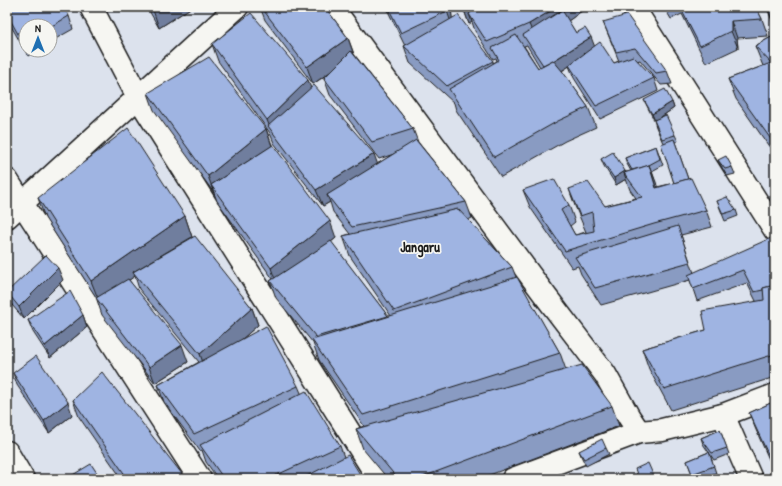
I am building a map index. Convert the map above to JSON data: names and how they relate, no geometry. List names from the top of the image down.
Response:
{
  "districts": ["Jangaru"],
  "north": "top"
}
